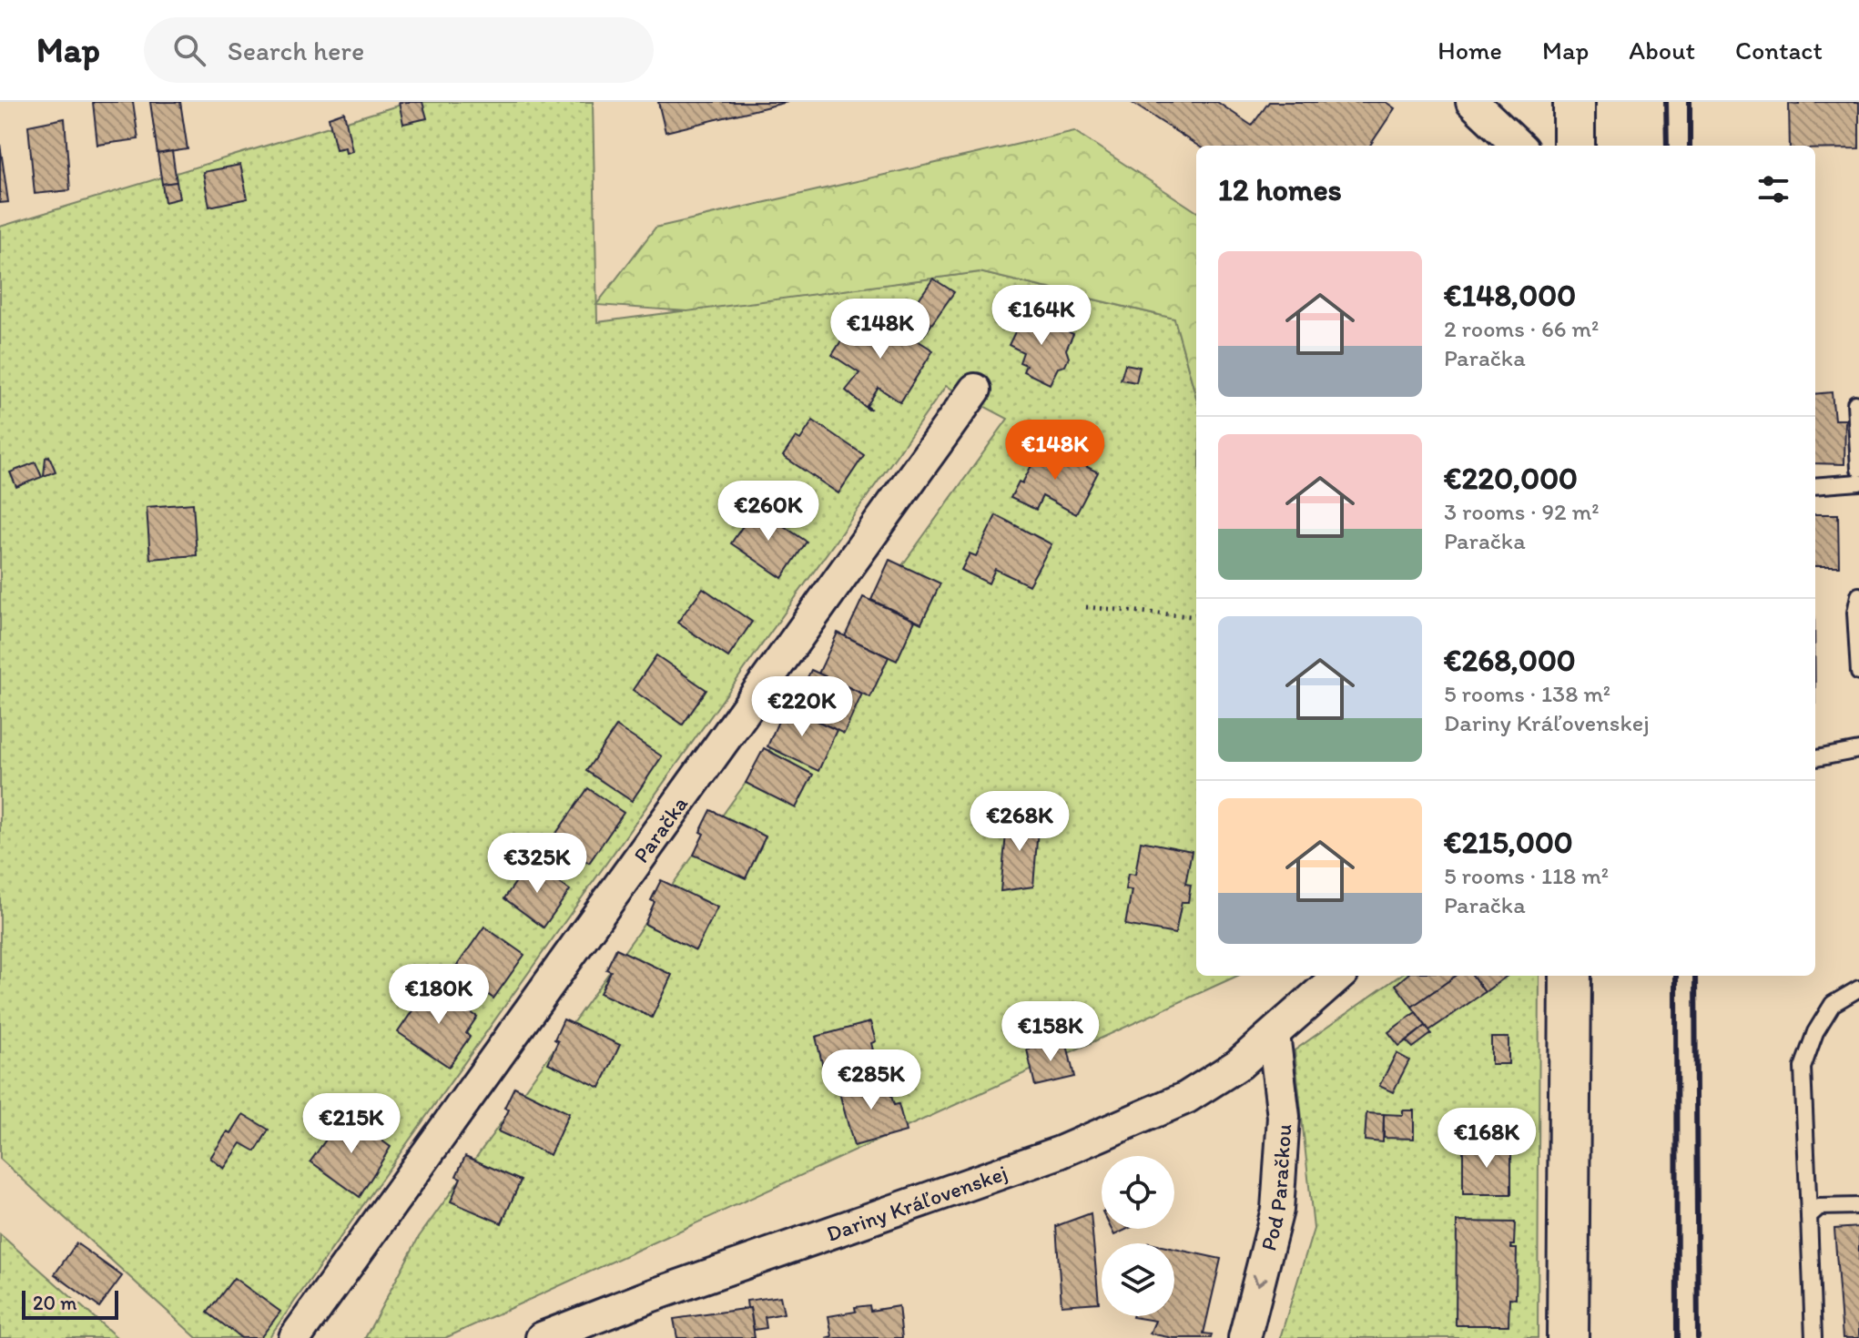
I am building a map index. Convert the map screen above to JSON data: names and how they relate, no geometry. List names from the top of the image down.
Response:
{
  "streets": {
    "street": ["Paračka", "Pod Paračkou", "Dariny Kráľovenskej"]
  },
  "crossings": [
    ["Pod Paračkou", "Dariny Kráľovenskej"]
  ],
  "one_way": ["Pod Paračkou"],
  "scale_bar": "20 m",
  "page": {
    "header": "Map",
    "search": "Search here",
    "nav": [
      "Home",
      "Map",
      "About",
      "Contact"
    ],
    "heading": "12 homes",
    "list": [
      {
        "name": "€148,000",
        "note": "2 rooms · 66 m² · Paračka"
      },
      {
        "name": "€220,000",
        "note": "3 rooms · 92 m² · Paračka"
      },
      {
        "name": "€268,000",
        "note": "5 rooms · 138 m² · Dariny Kráľovenskej"
      },
      {
        "name": "€215,000",
        "note": "5 rooms · 118 m² · Paračka"
      }
    ],
    "price": [
      "€164K",
      "€148K",
      "€148K",
      "€260K",
      "€220K",
      "€268K",
      "€325K",
      "€180K",
      "€158K",
      "€285K",
      "€215K",
      "€168K"
    ],
    "scale": "20 m"
  }
}
